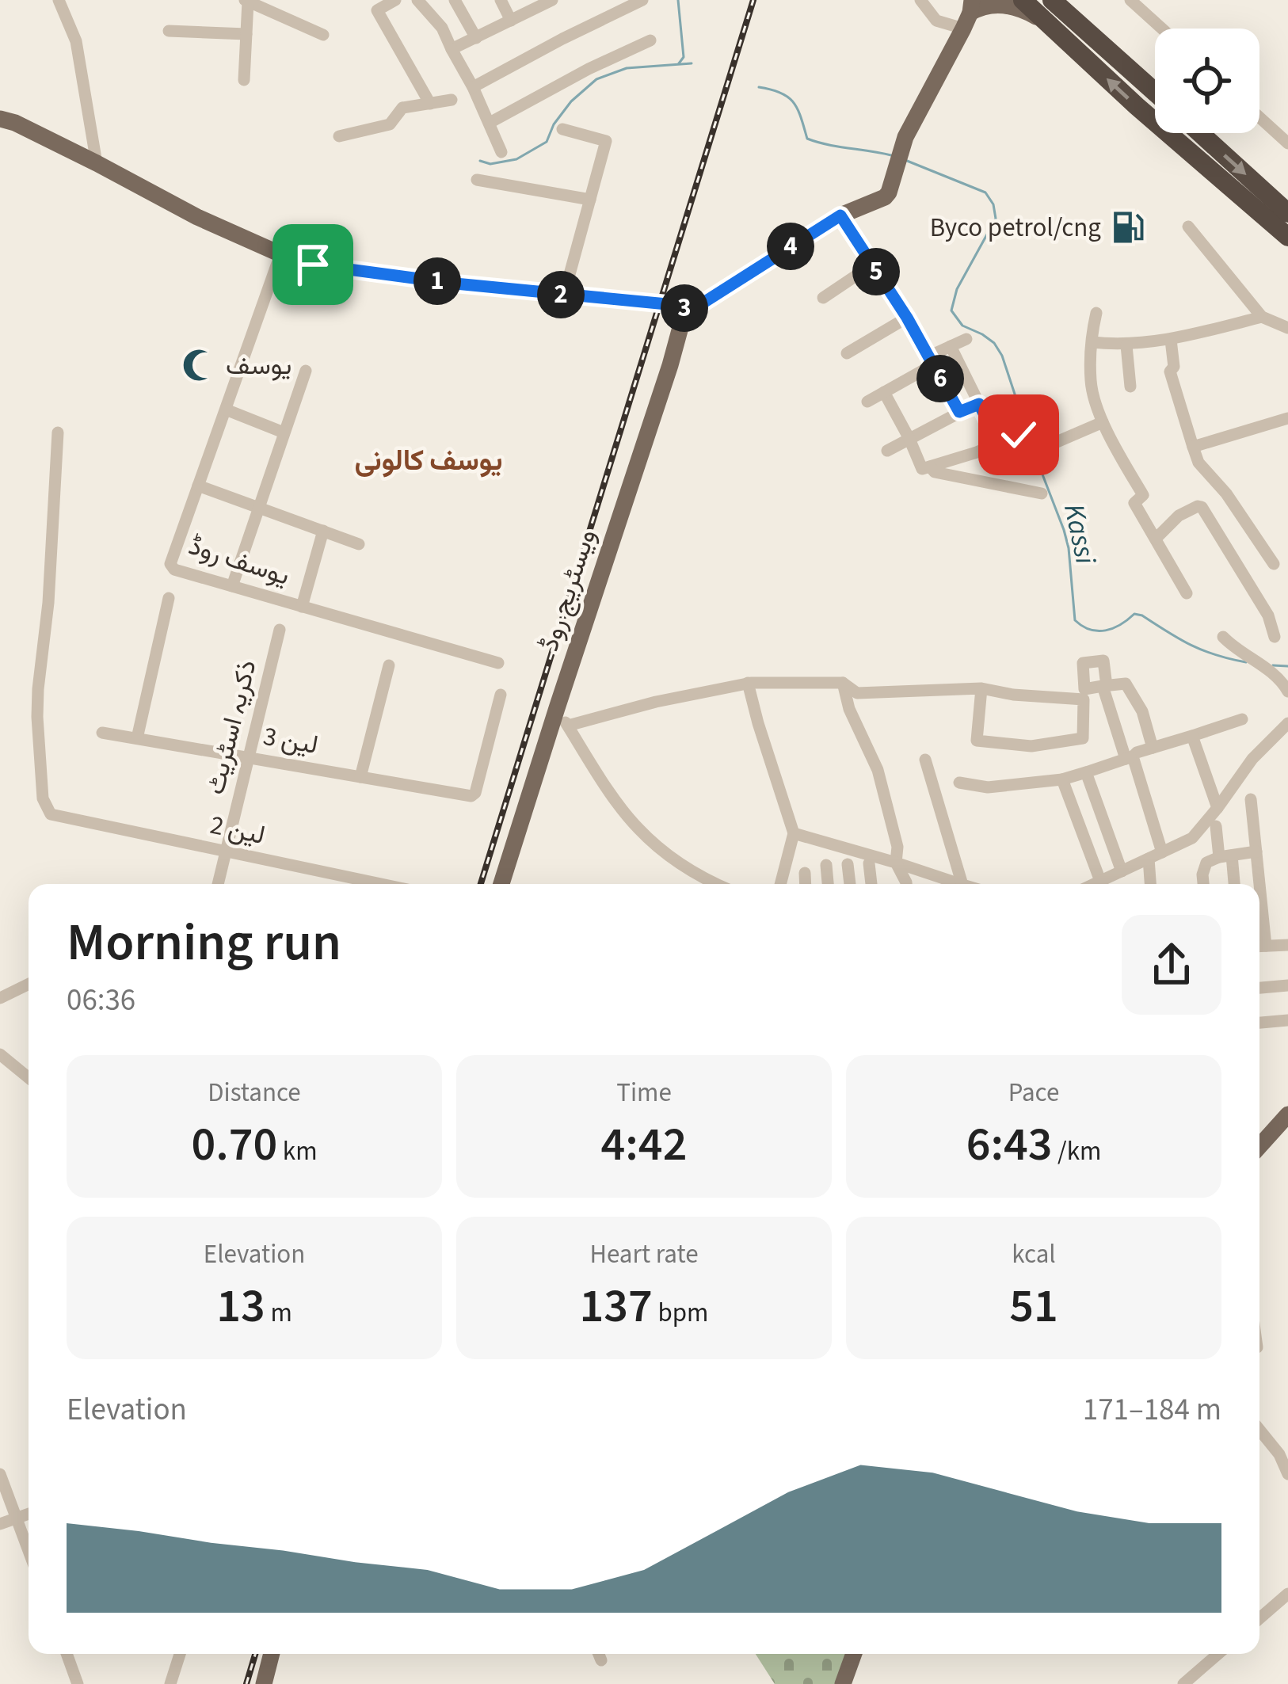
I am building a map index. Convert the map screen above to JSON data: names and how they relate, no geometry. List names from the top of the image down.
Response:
{
  "streets": {
    "main road": ["ویسٹریج روڈ"],
    "street": [
      "یوسف روڈ",
      "ذکریہ اسٹریٹ",
      "لین 3",
      "لین 2"
    ]
  },
  "crossings": [
    ["ذکریہ اسٹریٹ", "لین 3"],
    ["ذکریہ اسٹریٹ", "لین 2"]
  ],
  "districts": ["یوسف کالونی"],
  "water": ["Kassi"],
  "places": {
    "fuel station": ["Byco petrol/cng"],
    "mosque": ["یوسف"]
  },
  "page": {
    "pins": [
      "4",
      "5",
      "1",
      "2",
      "3",
      "6"
    ],
    "heading": ["Morning run", "06:36"],
    "stats": [
      ["Distance", "0.70 km"],
      ["Time", "4:42"],
      ["Pace", "6:43 /km"],
      ["Elevation", "13 m"],
      ["Heart rate", "137 bpm"],
      ["kcal", "51"]
    ],
    "chart": ["Elevation", "171–184 m"]
  }
}
